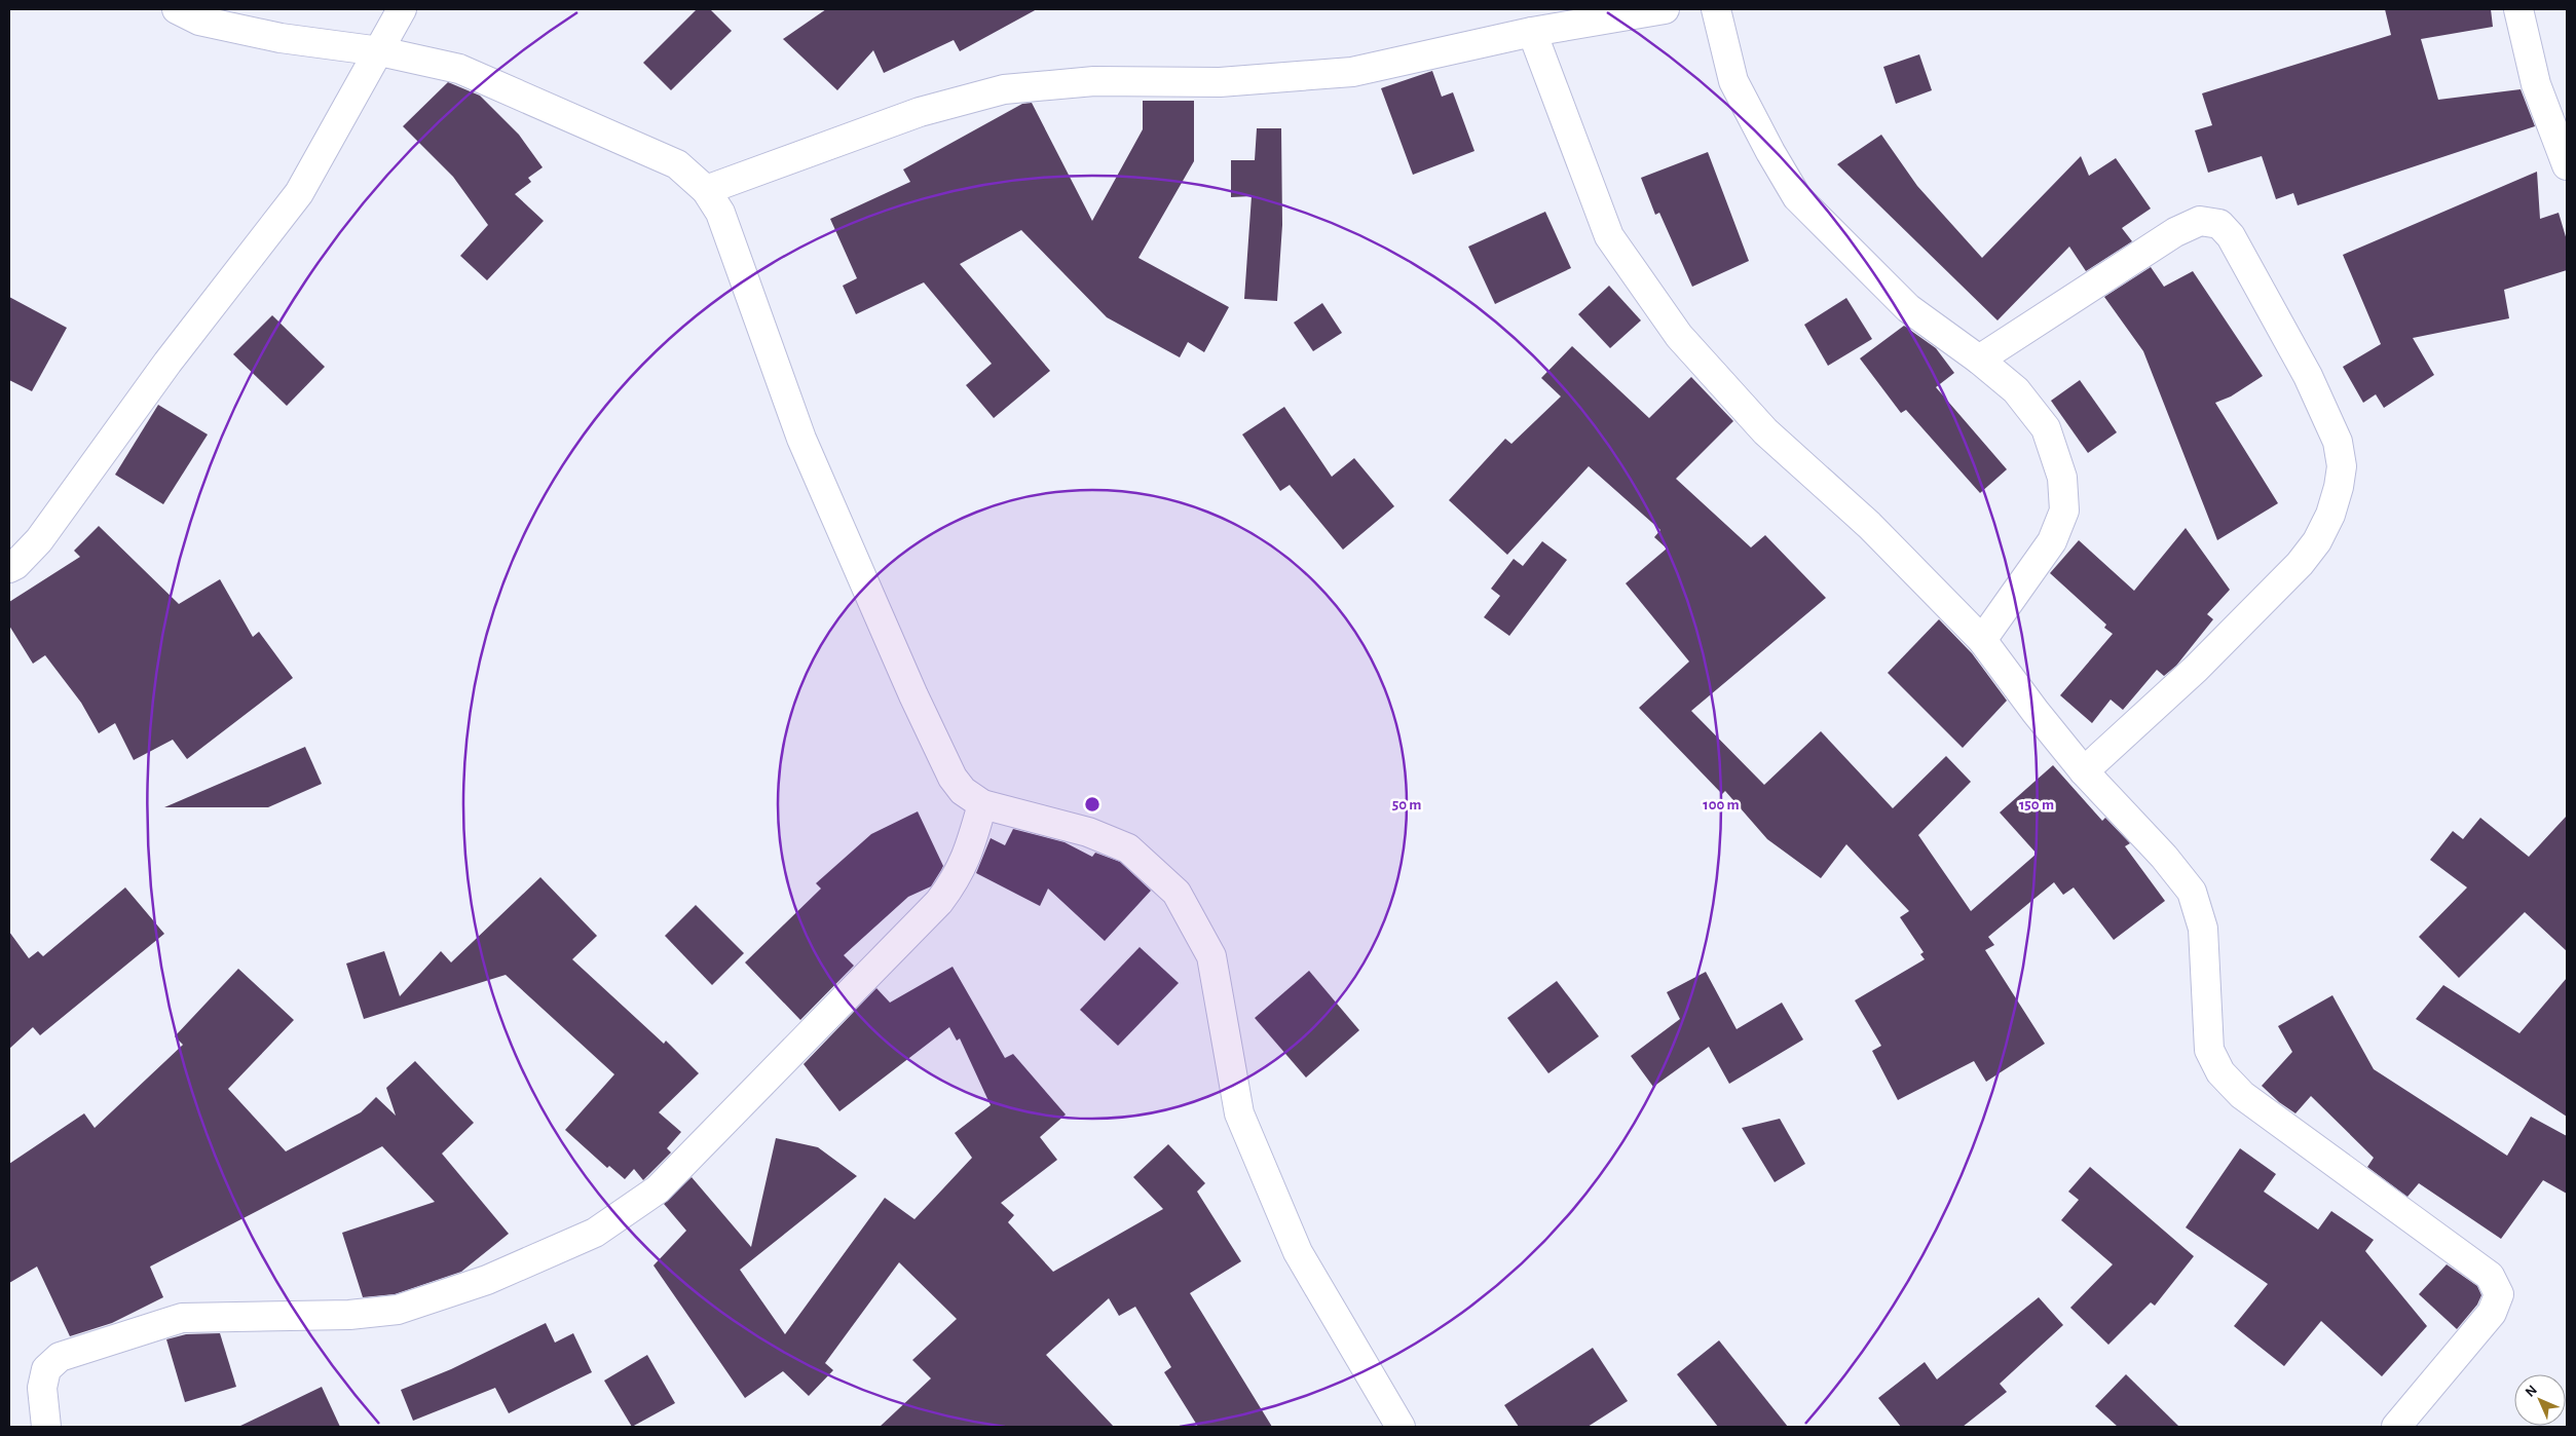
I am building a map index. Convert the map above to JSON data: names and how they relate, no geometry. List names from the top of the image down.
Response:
{
  "north": "top left",
  "rings": ["50 m", "100 m", "150 m"]
}
